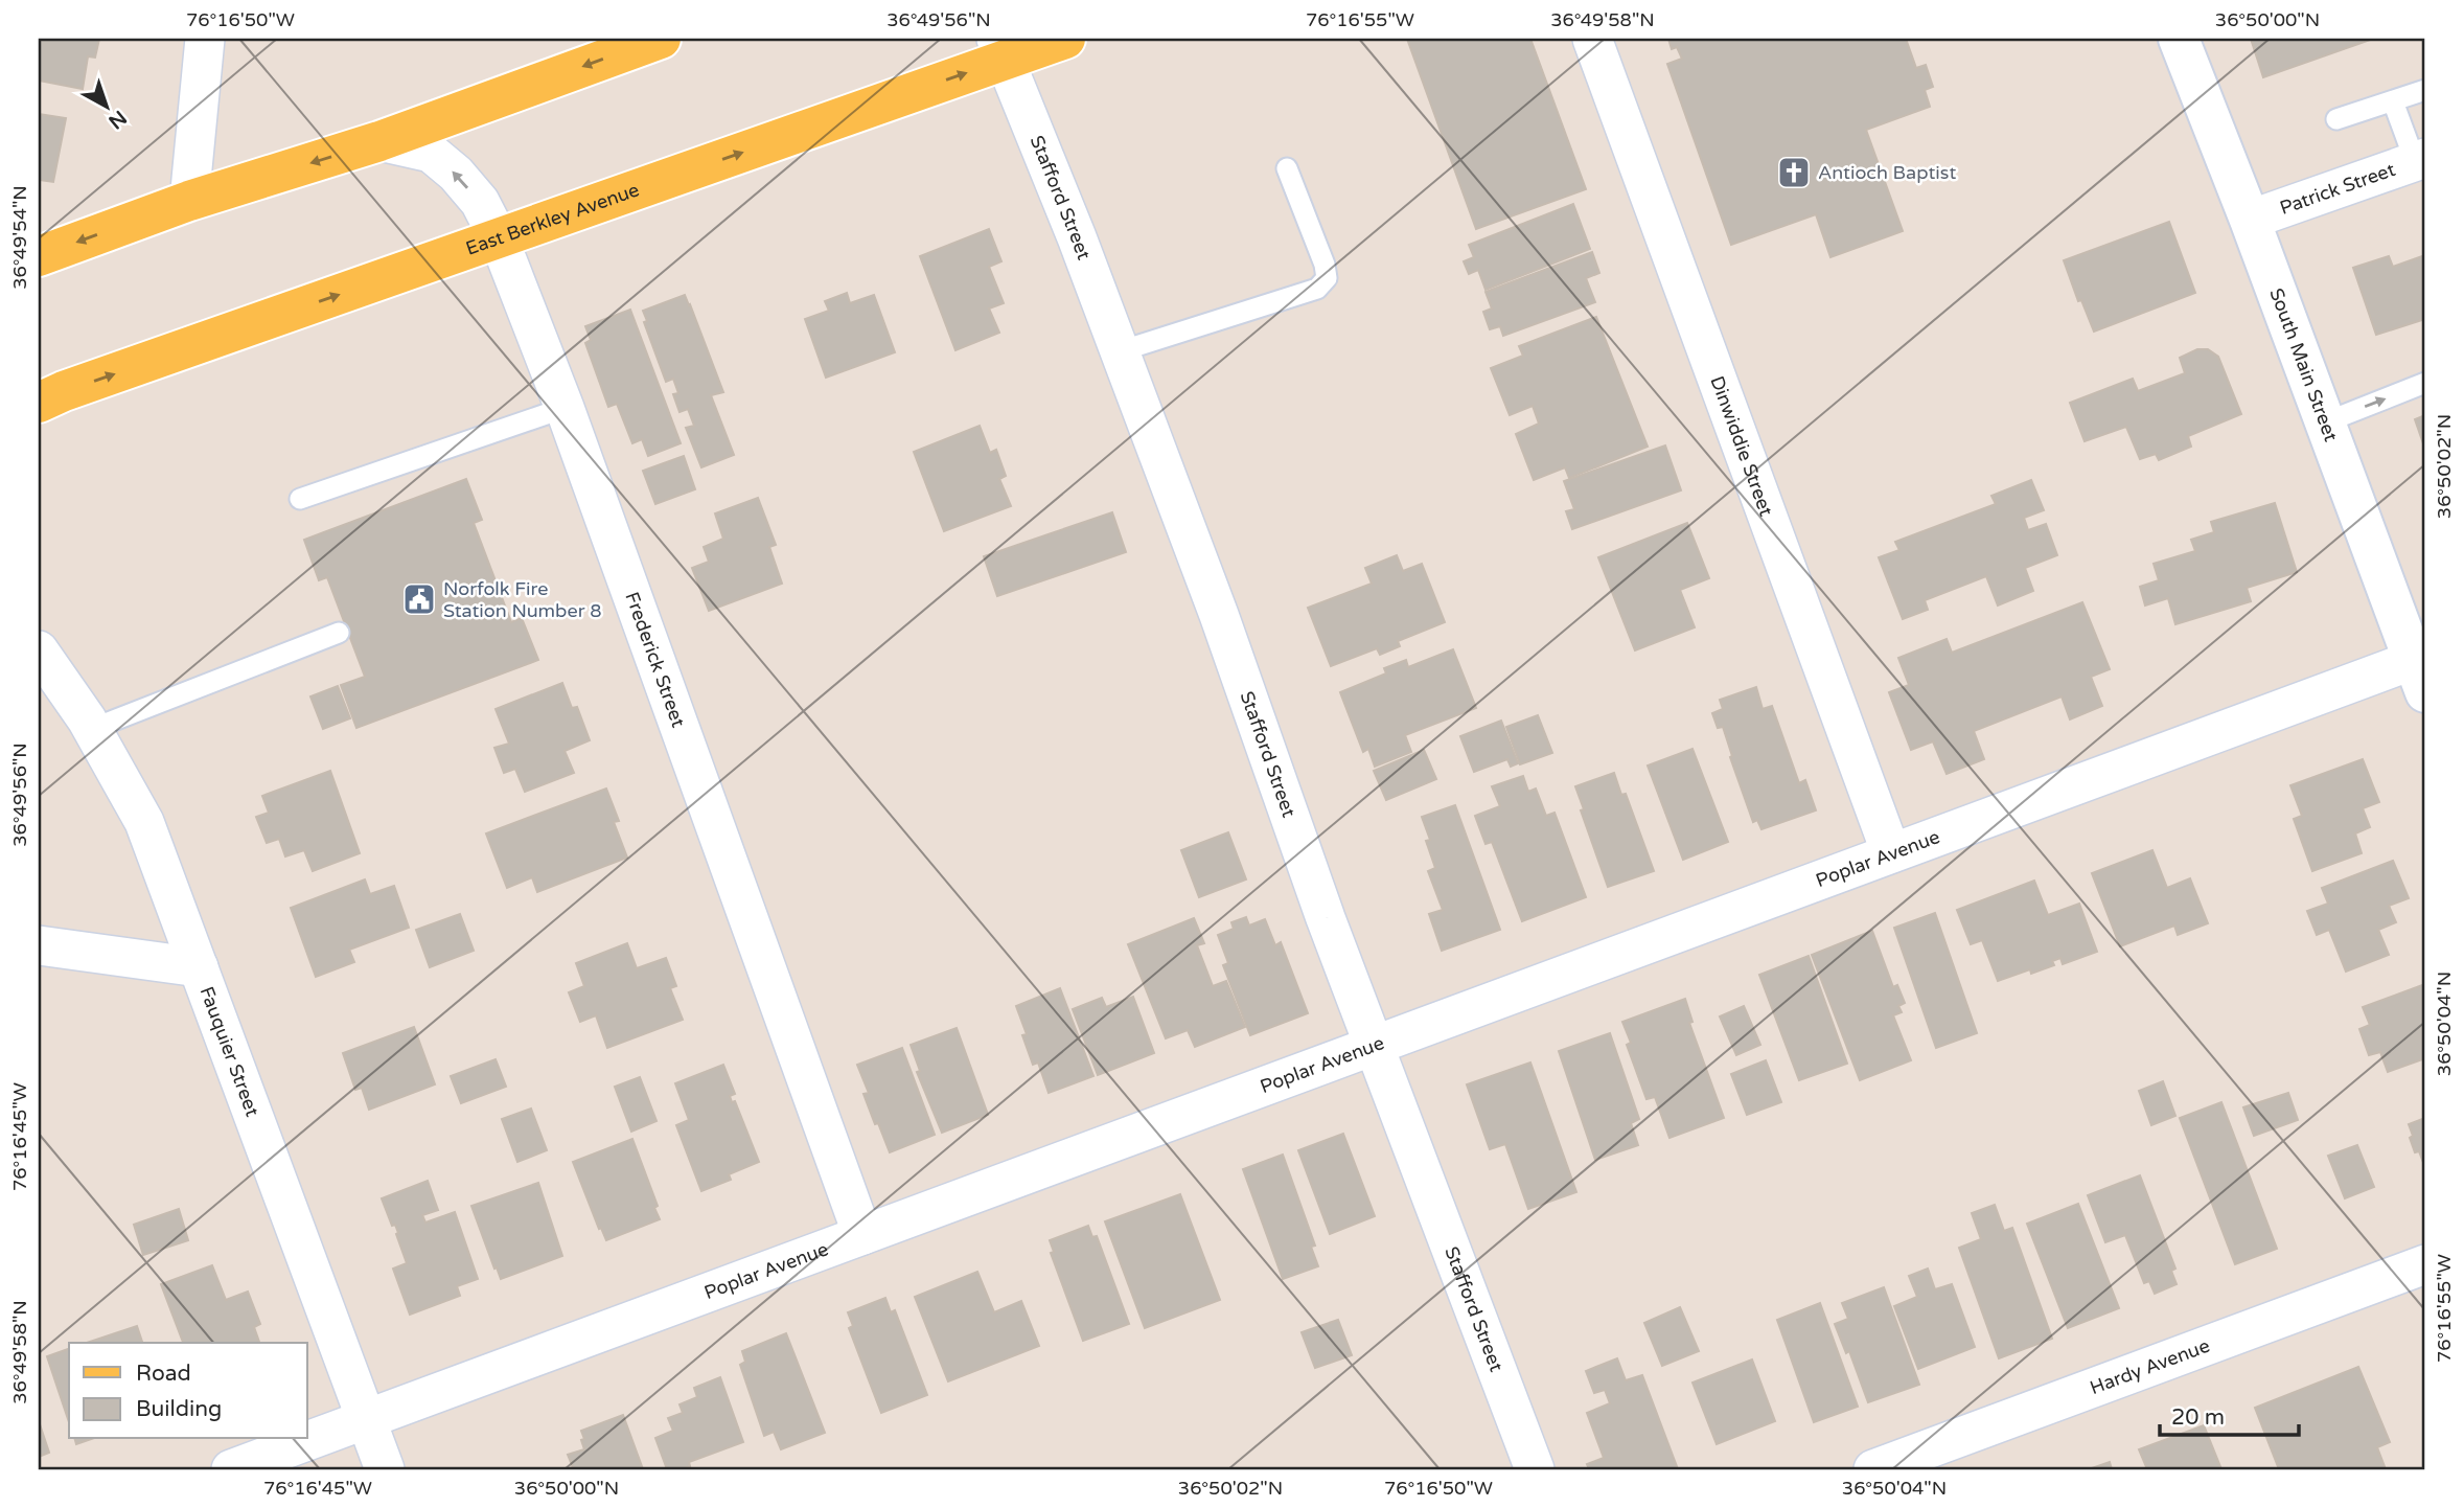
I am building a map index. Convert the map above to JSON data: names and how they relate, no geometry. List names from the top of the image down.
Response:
{
  "streets": {
    "main road": ["East Berkley Avenue"],
    "street": [
      "Patrick Street",
      "Stafford Street",
      "South Main Street",
      "Dinwiddie Street",
      "Frederick Street",
      "Poplar Avenue",
      "Fauquier Street",
      "Hardy Avenue"
    ]
  },
  "crossings": [
    ["Patrick Street", "South Main Street"],
    ["Stafford Street", "East Berkley Avenue"],
    ["Stafford Street", "Poplar Avenue"],
    ["East Berkley Avenue", "Frederick Street"],
    ["South Main Street", "Poplar Avenue"],
    ["Dinwiddie Street", "Poplar Avenue"],
    ["Frederick Street", "Poplar Avenue"],
    ["Poplar Avenue", "Fauquier Street"]
  ],
  "places": {
    "church": ["Antioch Baptist"],
    "public building": ["Norfolk Fire Station Number 8"]
  },
  "legend": ["Road", "Building"],
  "scale_bar": "20 m",
  "north": "bottom right",
  "coordinates": [
    "76°16'50\"W",
    "36°49'56\"N",
    "76°16'55\"W",
    "36°49'58\"N",
    "36°50'00\"N",
    "36°49'54\"N",
    "36°50'02\"N",
    "36°50'04\"N",
    "76°16'45\"W"
  ]
}
